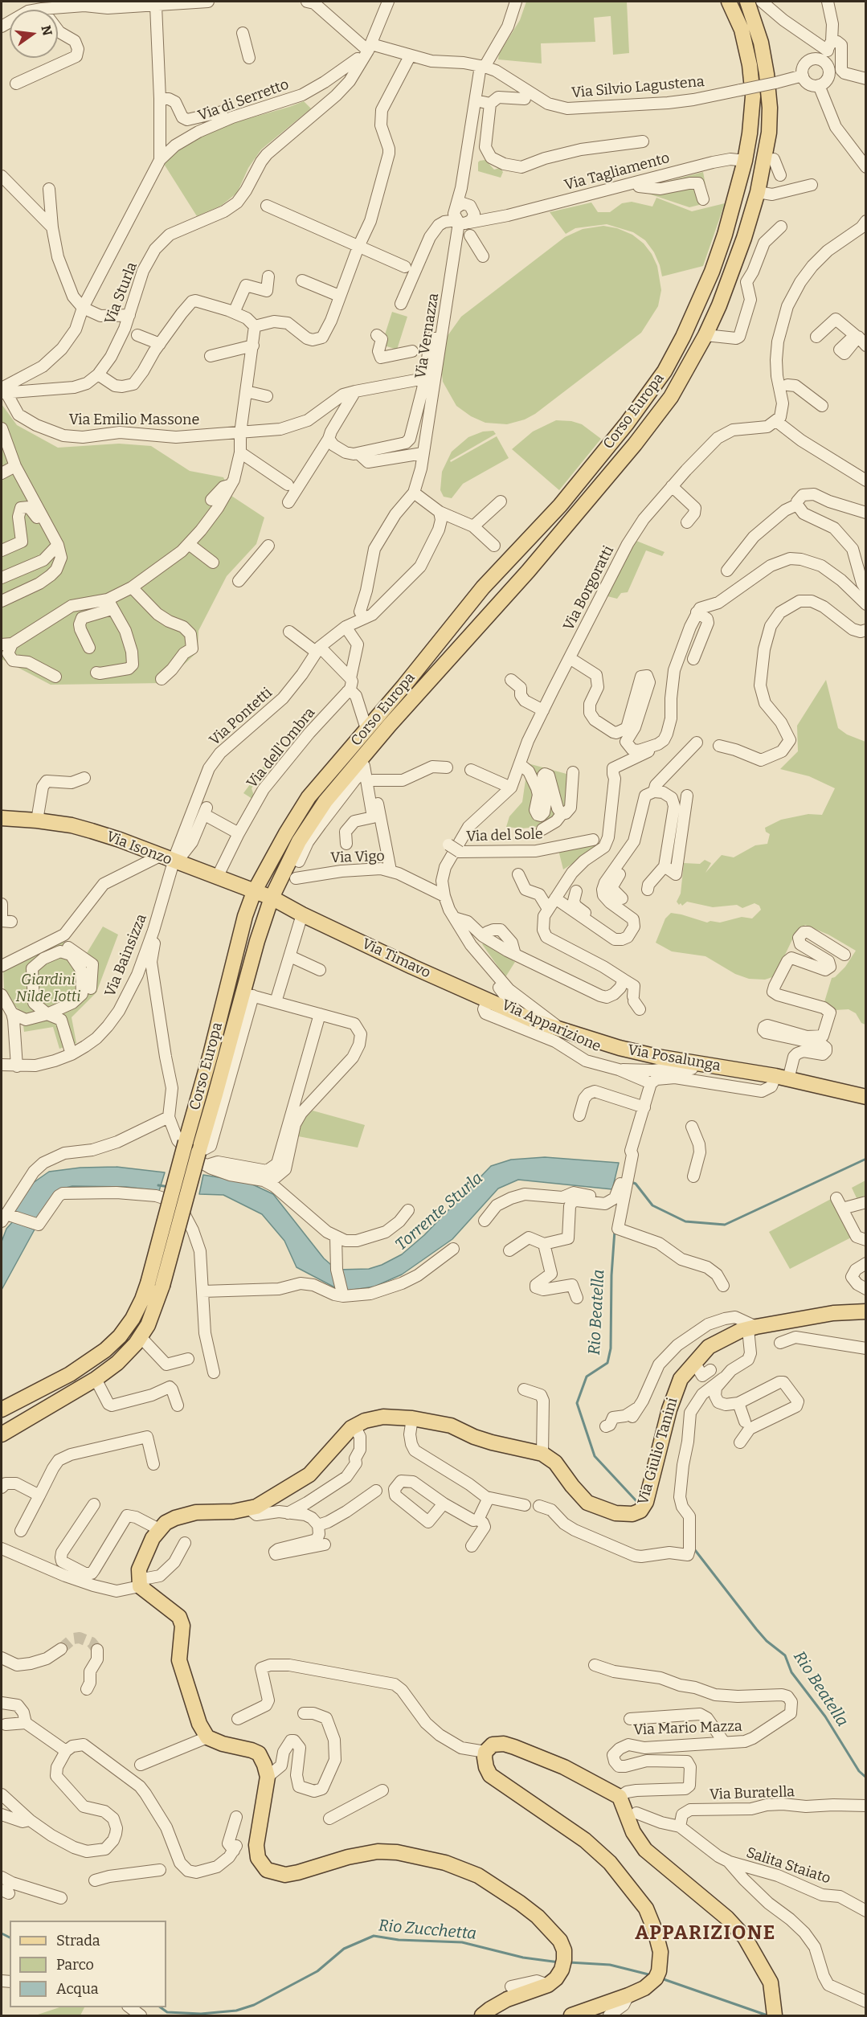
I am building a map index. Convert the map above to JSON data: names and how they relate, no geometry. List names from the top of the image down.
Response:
{
  "streets": {
    "main road": [
      "Corso Europa",
      "Via Isonzo",
      "Via Timavo",
      "Via Posalunga",
      "Via Giulio Tanini"
    ],
    "street": [
      "Via Silvio Lagustena",
      "Via di Serretto",
      "Via Tagliamento",
      "Via Sturla",
      "Via Vernazza",
      "Via Emilio Massone",
      "Via Borgoratti",
      "Via Pontetti",
      "Via dell'Ombra",
      "Via del Sole",
      "Via Vigo",
      "Via Bainsizza",
      "Via Apparizione",
      "Via Mario Mazza",
      "Via Buratella",
      "Salita Staiato"
    ]
  },
  "crossings": [
    ["Via Silvio Lagustena", "Via Sturla"],
    ["Via Silvio Lagustena", "Via Vernazza"],
    ["Via di Serretto", "Via Sturla"],
    ["Via di Serretto", "Via Emilio Massone"],
    ["Via Tagliamento", "Via Vernazza"],
    ["Via Tagliamento", "Corso Europa"],
    ["Via Sturla", "Via Emilio Massone"],
    ["Via Vernazza", "Via Emilio Massone"],
    ["Via Vernazza", "Via Pontetti"],
    ["Corso Europa", "Via Isonzo"],
    ["Corso Europa", "Via Timavo"],
    ["Via Borgoratti", "Via Vigo"],
    ["Via Borgoratti", "Via Posalunga"],
    ["Via Pontetti", "Via dell'Ombra"],
    ["Via Pontetti", "Via Isonzo"],
    ["Via Pontetti", "Via Bainsizza"],
    ["Via dell'Ombra", "Via Isonzo"],
    ["Via Isonzo", "Via Bainsizza"],
    ["Via Isonzo", "Via Timavo"],
    ["Via Vigo", "Via Posalunga"],
    ["Via Timavo", "Via Apparizione"],
    ["Via Timavo", "Via Posalunga"],
    ["Via Apparizione", "Via Posalunga"]
  ],
  "districts": ["APPARIZIONE"],
  "water": ["Torrente Sturla", "Rio Beatella", "Rio Zucchetta"],
  "parks": ["Giardini Nilde Iotti"],
  "legend": ["Strada", "Parco", "Acqua"],
  "north": "right"
}
